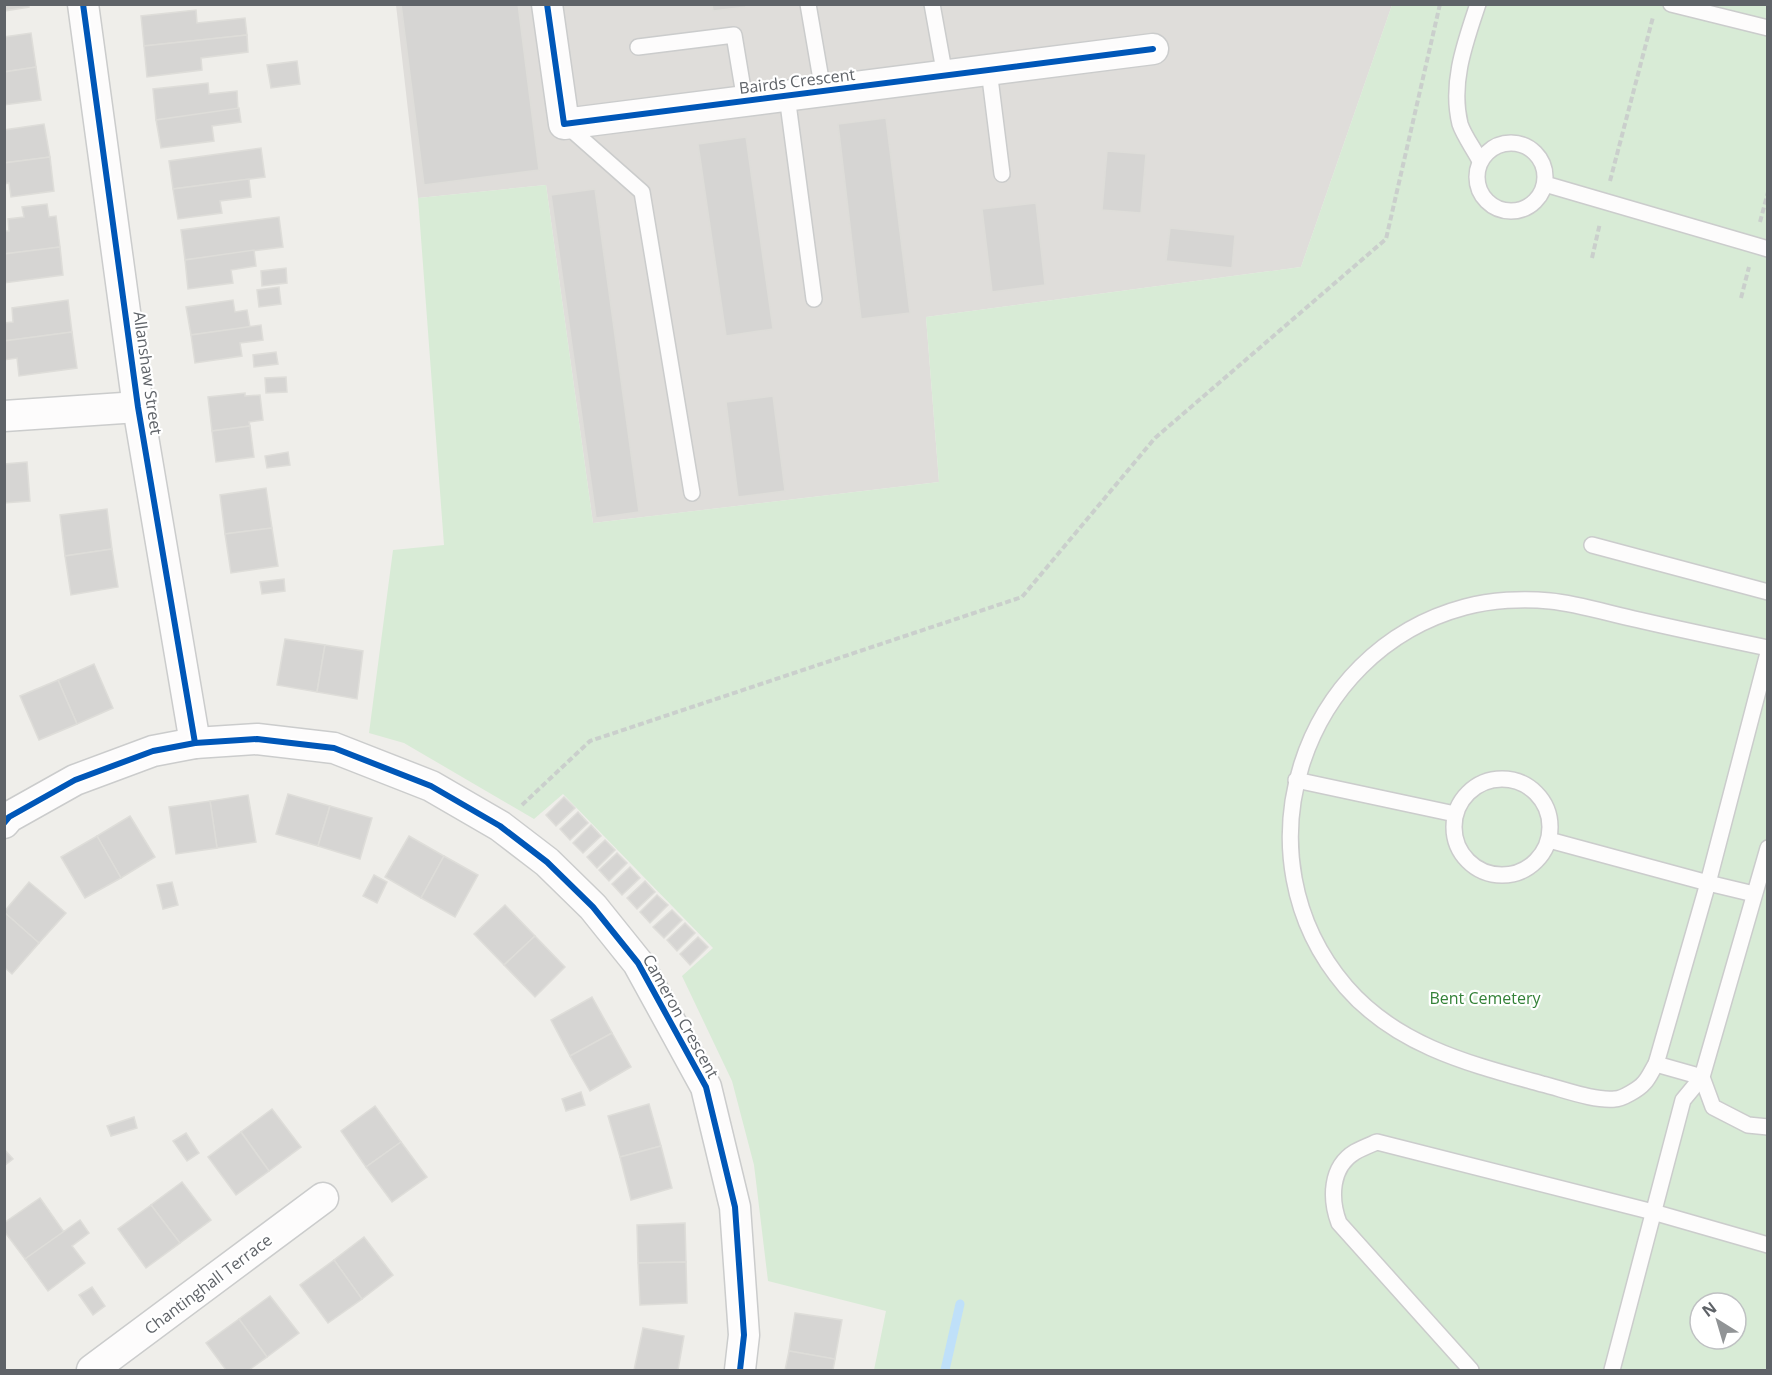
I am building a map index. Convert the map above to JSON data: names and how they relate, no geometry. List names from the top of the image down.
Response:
{
  "streets": {
    "street": [
      "Bairds Crescent",
      "Allanshaw Street",
      "Cameron Crescent",
      "Chantinghall Terrace"
    ]
  },
  "crossings": [
    ["Allanshaw Street", "Cameron Crescent"]
  ],
  "parks": ["Bent Cemetery"],
  "north": "top left"
}
